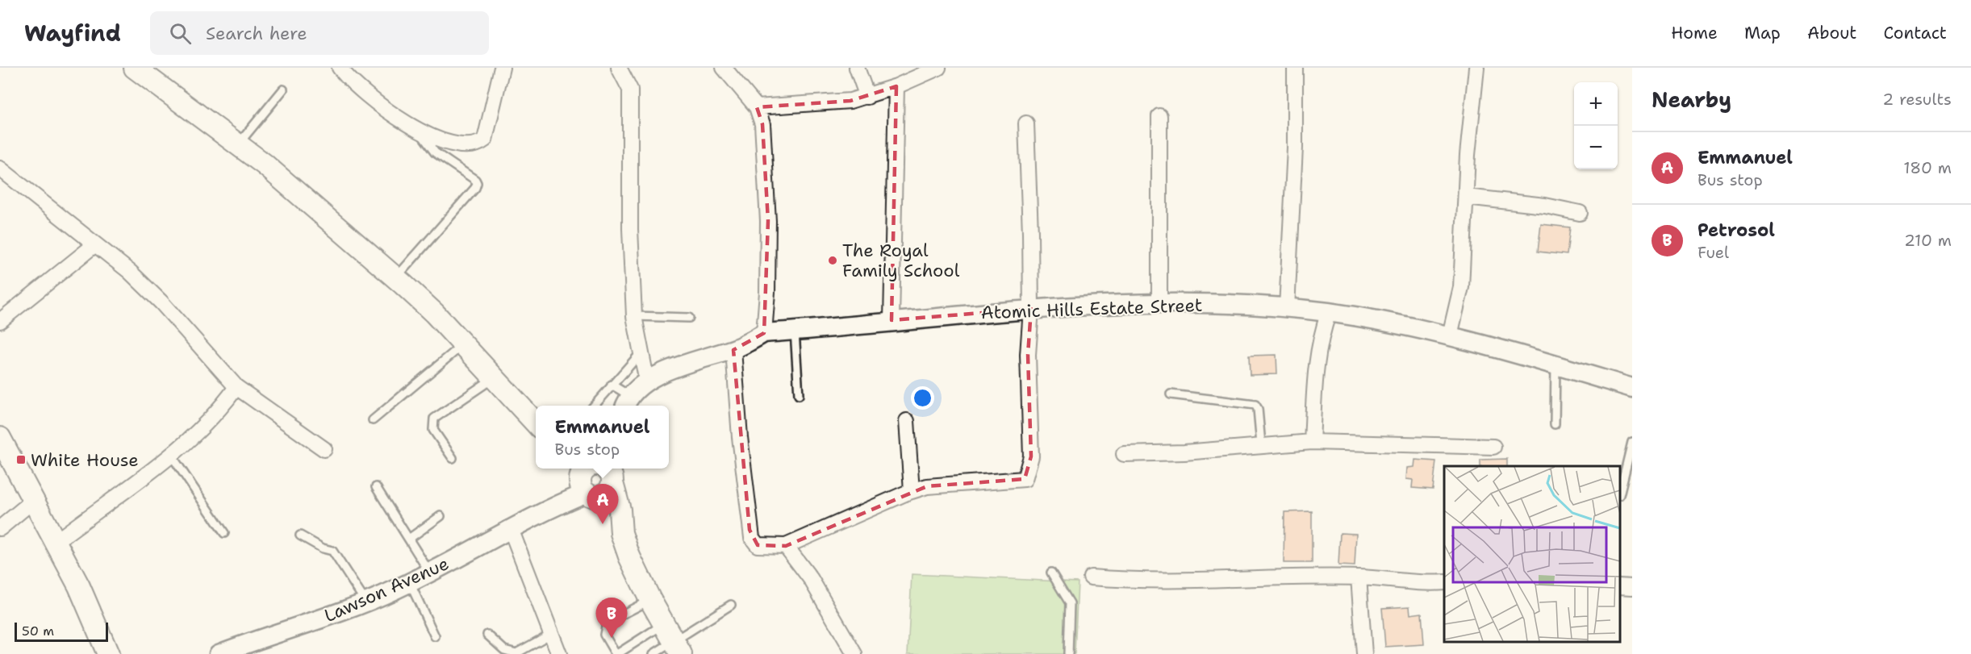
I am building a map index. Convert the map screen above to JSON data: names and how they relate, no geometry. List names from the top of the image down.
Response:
{
  "streets": {
    "street": ["Atomic Hills Estate Street", "Lawson Avenue"]
  },
  "places": {
    "other": ["The Royal Family School"],
    "transit": ["White House"]
  },
  "scale_bar": "50 m",
  "page": {
    "header": "Wayfind",
    "search": "Search here",
    "nav": [
      "Home",
      "Map",
      "About",
      "Contact"
    ],
    "heading": ["Nearby", "2 results"],
    "map_buttons": ["+", "−"],
    "list": [
      {
        "mark": "A",
        "name": "Emmanuel",
        "note": "Bus stop",
        "value": "180 m"
      },
      {
        "mark": "B",
        "name": "Petrosol",
        "note": "Fuel",
        "value": "210 m"
      }
    ],
    "popup": ["Emmanuel", "Bus stop"],
    "pins": ["A", "B"],
    "scale": "50 m"
  }
}
